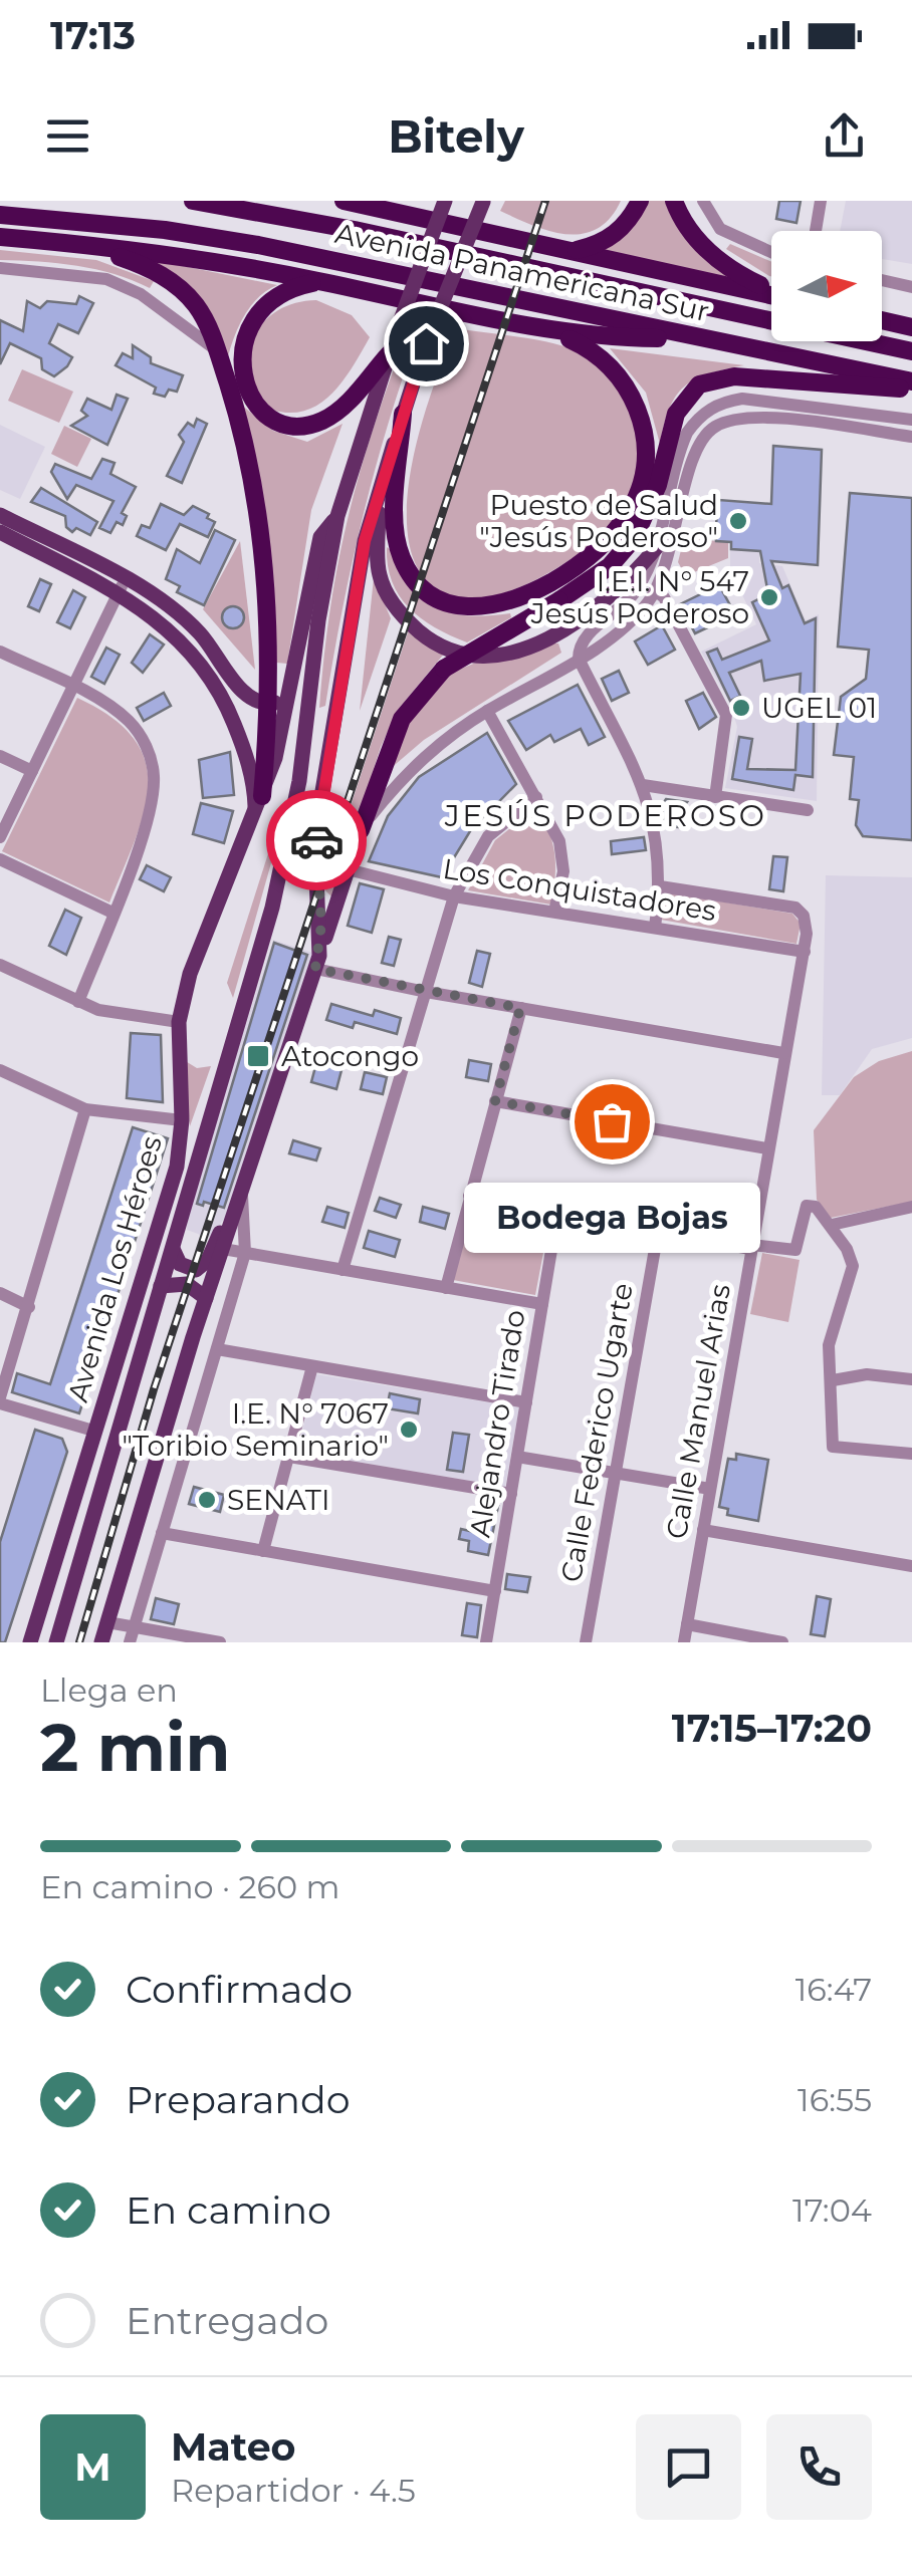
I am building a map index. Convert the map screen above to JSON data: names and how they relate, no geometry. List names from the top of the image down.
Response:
{
  "streets": {
    "highway": ["Avenida Panamericana Sur"],
    "main road": ["Avenida Los Héroes"],
    "street": [
      "Los Conquistadores",
      "Calle Manuel Arias",
      "Alejandro Tirado",
      "Calle Federico Ugarte"
    ]
  },
  "crossings": [
    ["Los Conquistadores", "Calle Manuel Arias"]
  ],
  "districts": ["JESÚS PODEROSO"],
  "places": {
    "other": [
      "Puesto de Salud \"Jesús Poderoso\"",
      "I.E.I. N° 547 Jesús Poderoso",
      "UGEL 01",
      "Bodega Bojas",
      "I.E. N° 7067 \"Toribio Seminario\"",
      "SENATI"
    ],
    "transit": ["Atocongo"]
  },
  "north": "right",
  "page": {
    "status": "17:13",
    "header": "Bitely",
    "bubble": "Bodega Bojas",
    "heading": ["2 min", "Llega en", "17:15–17:20"],
    "panel": ["Mateo", "Repartidor · 4.5"],
    "bar": "En camino · 260 m",
    "list": [
      ["Confirmado", "16:47"],
      ["Preparando", "16:55"],
      ["En camino", "17:04"],
      "Entregado"
    ],
    "round": "M"
  }
}
